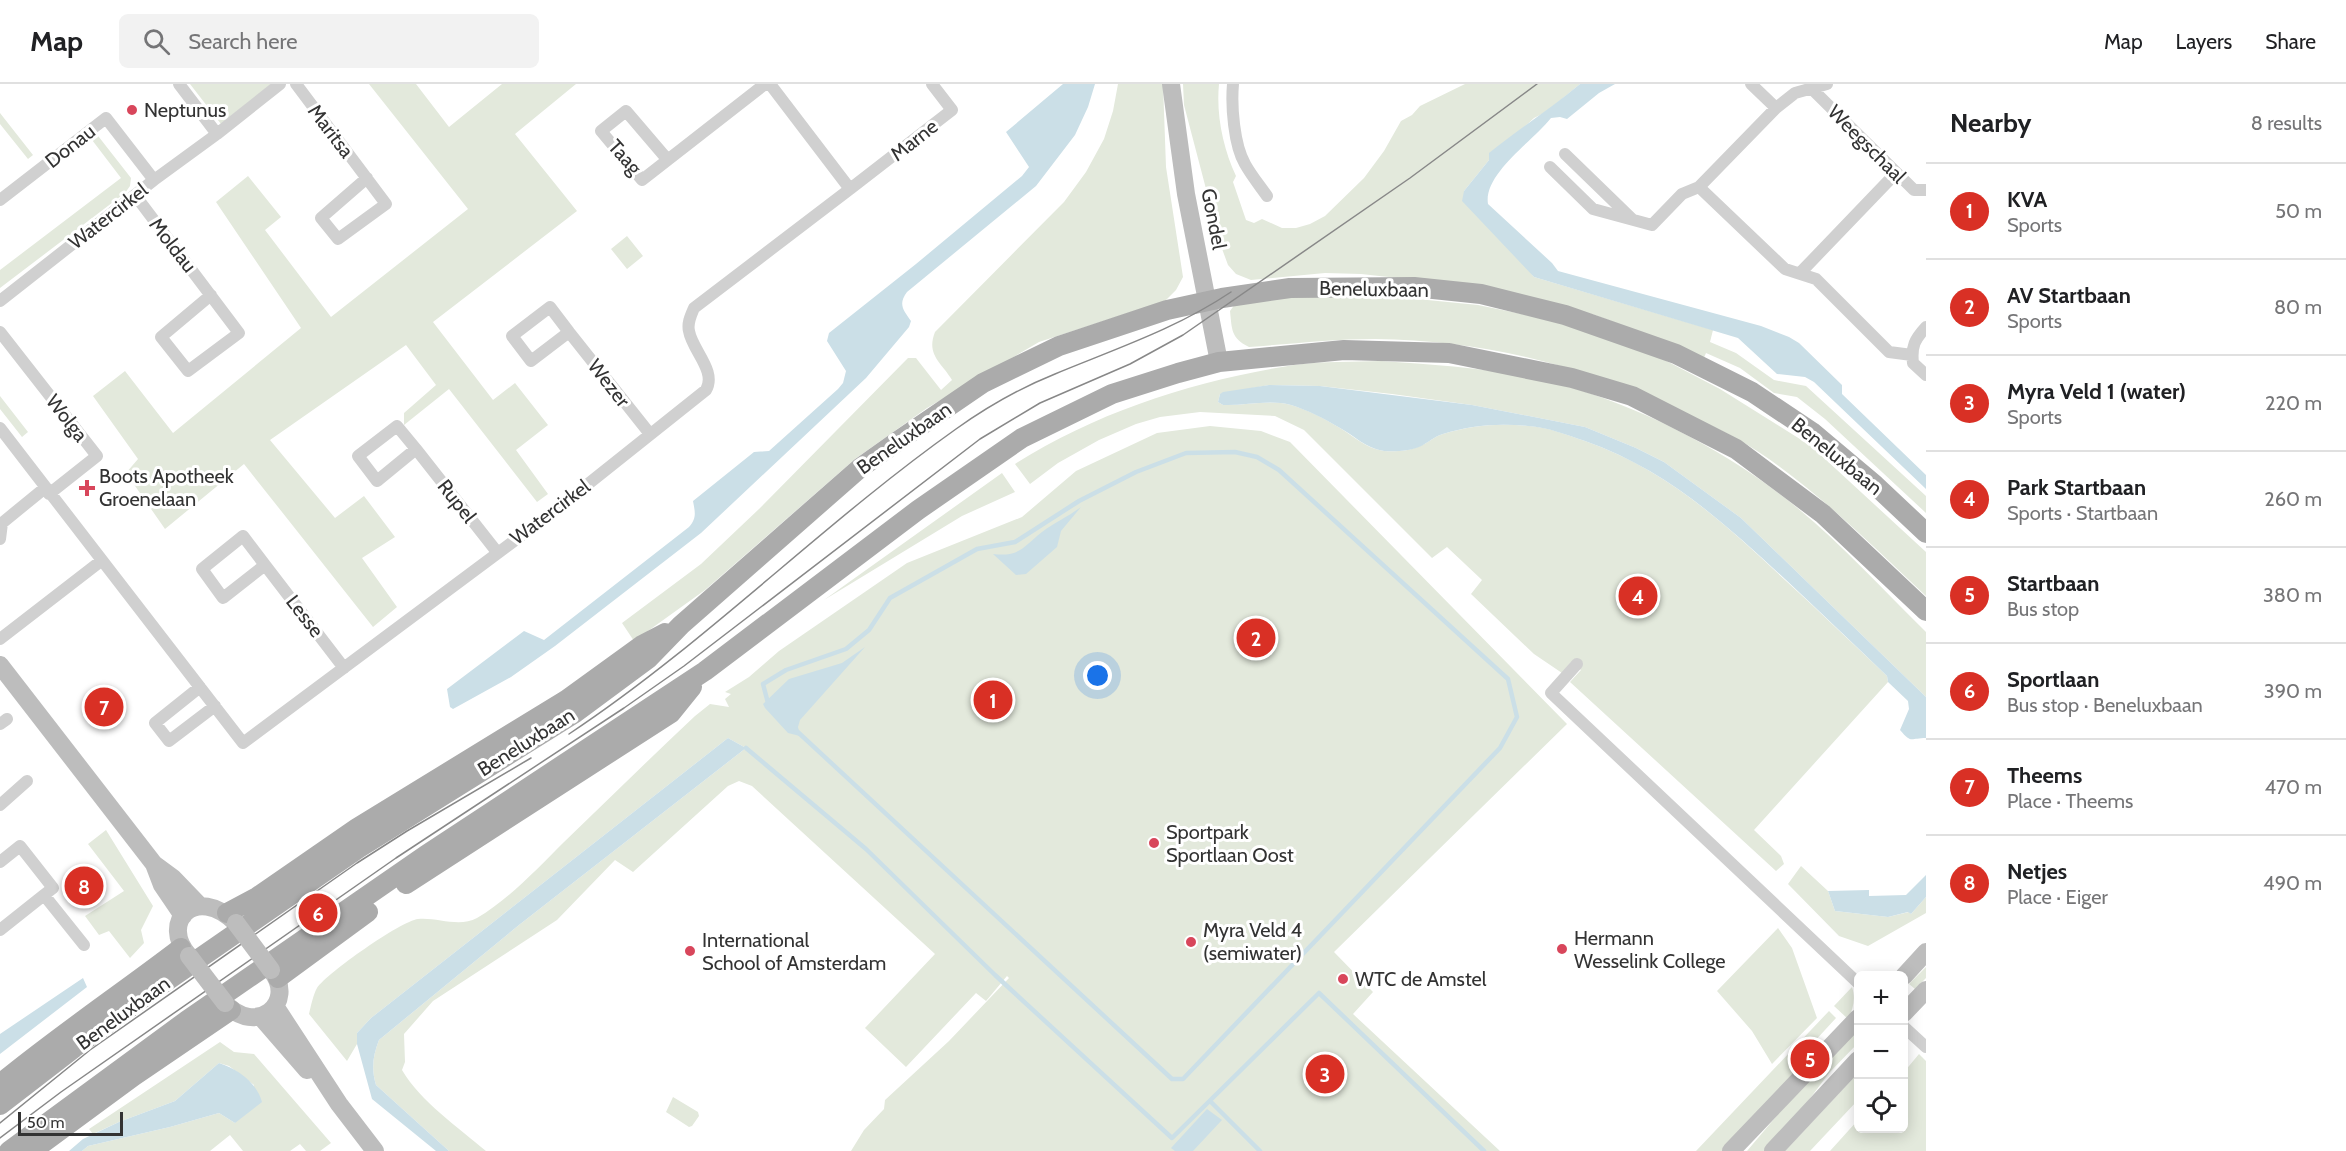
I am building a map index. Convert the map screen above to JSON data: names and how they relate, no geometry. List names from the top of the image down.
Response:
{
  "streets": {
    "main road": ["Beneluxbaan"],
    "street": [
      "Maritsa",
      "Marne",
      "Weegschaal",
      "Donau",
      "Taag",
      "Watercirkel",
      "Gondel",
      "Moldau",
      "Wezer",
      "Wolga",
      "Rupel",
      "Lesse"
    ]
  },
  "crossings": [
    ["Marne", "Watercirkel"],
    ["Donau", "Watercirkel"],
    ["Watercirkel", "Moldau"],
    ["Watercirkel", "Wezer"],
    ["Watercirkel", "Wolga"],
    ["Watercirkel", "Rupel"],
    ["Watercirkel", "Lesse"],
    ["Gondel", "Beneluxbaan"]
  ],
  "places": {
    "other": [
      "Neptunus",
      "Sportpark Sportlaan Oost",
      "Myra Veld 4 (semiwater)",
      "Hermann Wesselink College",
      "International School of Amsterdam",
      "WTC de Amstel"
    ],
    "health": ["Boots Apotheek Groenelaan"]
  },
  "scale_bar": "50 m",
  "page": {
    "header": "Map",
    "search": "Search here",
    "nav": ["Map", "Layers", "Share"],
    "heading": ["Nearby", "8 results"],
    "list": [
      {
        "mark": "1",
        "name": "KVA",
        "note": "Sports",
        "value": "50 m"
      },
      {
        "mark": "2",
        "name": "AV Startbaan",
        "note": "Sports",
        "value": "80 m"
      },
      {
        "mark": "3",
        "name": "Myra Veld 1 (water)",
        "note": "Sports",
        "value": "220 m"
      },
      {
        "mark": "4",
        "name": "Park Startbaan",
        "note": "Sports · Startbaan",
        "value": "260 m"
      },
      {
        "mark": "5",
        "name": "Startbaan",
        "note": "Bus stop",
        "value": "380 m"
      },
      {
        "mark": "6",
        "name": "Sportlaan",
        "note": "Bus stop · Beneluxbaan",
        "value": "390 m"
      },
      {
        "mark": "7",
        "name": "Theems",
        "note": "Place · Theems",
        "value": "470 m"
      },
      {
        "mark": "8",
        "name": "Netjes",
        "note": "Place · Eiger",
        "value": "490 m"
      }
    ],
    "pins": [
      "4",
      "2",
      "1",
      "7",
      "8",
      "6",
      "5",
      "3"
    ],
    "map_buttons": ["+", "−"],
    "scale": "50 m"
  }
}
